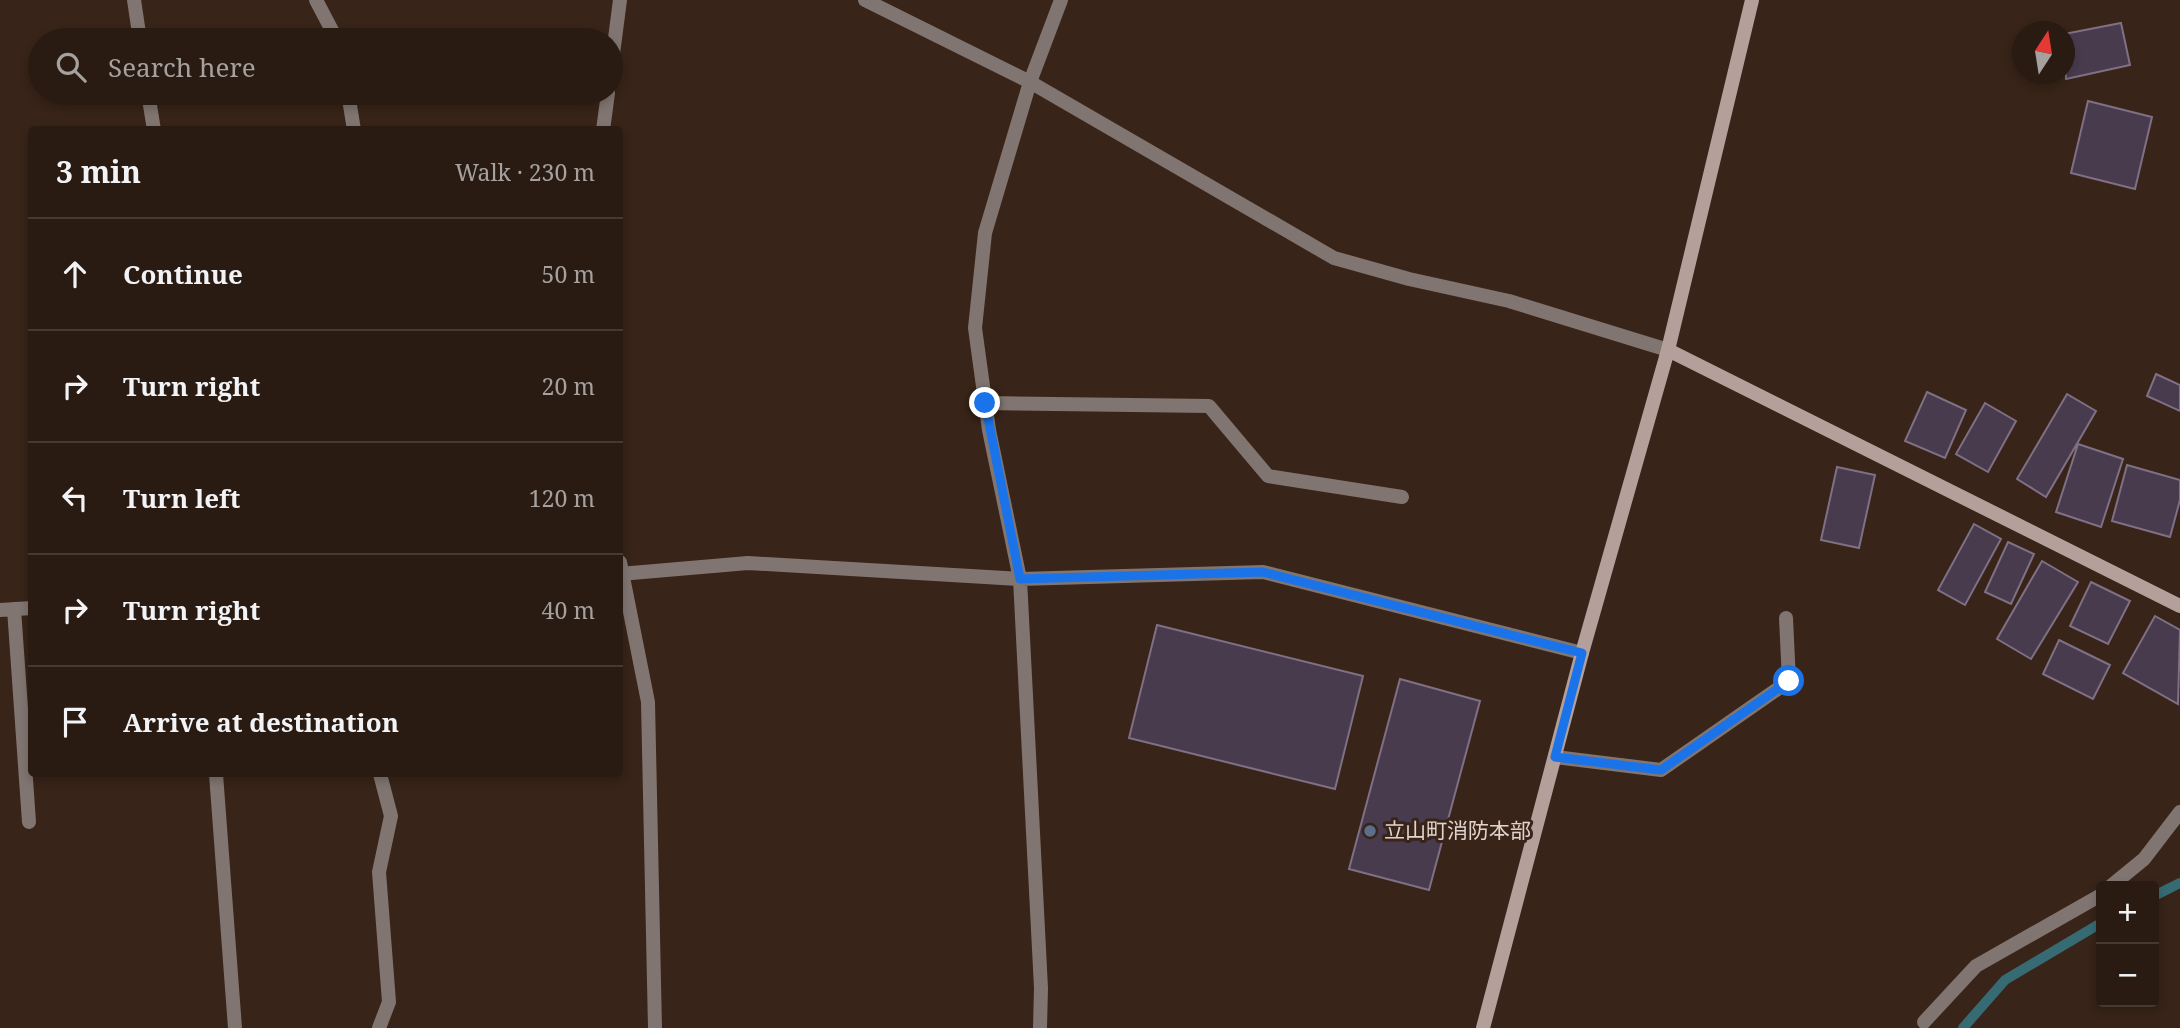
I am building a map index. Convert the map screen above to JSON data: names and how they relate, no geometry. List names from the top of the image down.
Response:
{
  "places": ["立山町消防本部"],
  "north": "top",
  "page": {
    "search": "Search here",
    "heading": ["3 min", "Walk · 230 m"],
    "list": [
      ["Continue", "50 m"],
      ["Turn right", "20 m"],
      ["Turn left", "120 m"],
      ["Turn right", "40 m"],
      "Arrive at destination"
    ],
    "map_buttons": ["+", "−"]
  }
}
